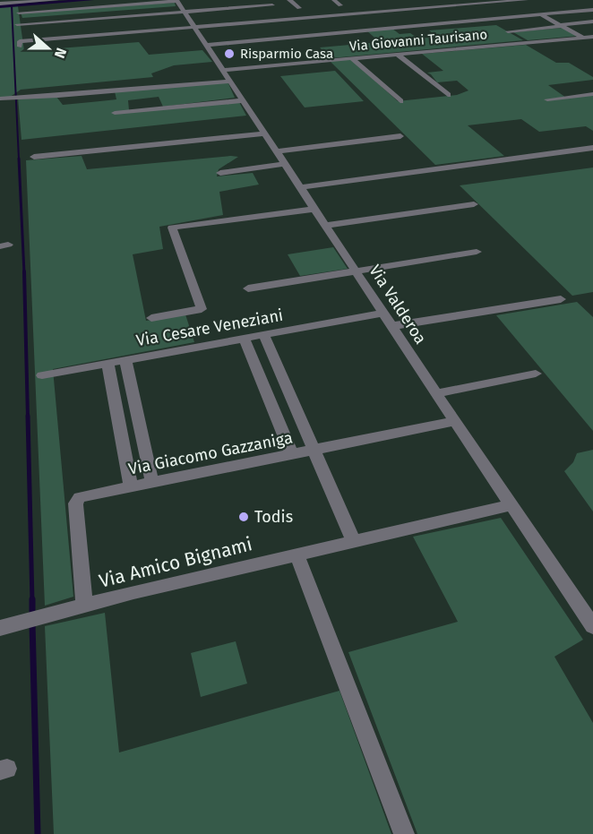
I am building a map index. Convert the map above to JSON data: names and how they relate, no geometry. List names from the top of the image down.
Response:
{
  "streets": {
    "street": [
      "Via Giovanni Taurisano",
      "Via Valderoa",
      "Via Cesare Veneziani",
      "Via Giacomo Gazzaniga",
      "Via Amico Bignami"
    ]
  },
  "crossings": [
    ["Via Giovanni Taurisano", "Via Valderoa"],
    ["Via Valderoa", "Via Cesare Veneziani"],
    ["Via Valderoa", "Via Giacomo Gazzaniga"],
    ["Via Valderoa", "Via Amico Bignami"],
    ["Via Giacomo Gazzaniga", "Via Amico Bignami"]
  ],
  "places": ["Risparmio Casa", "Todis"],
  "north": "right"
}
